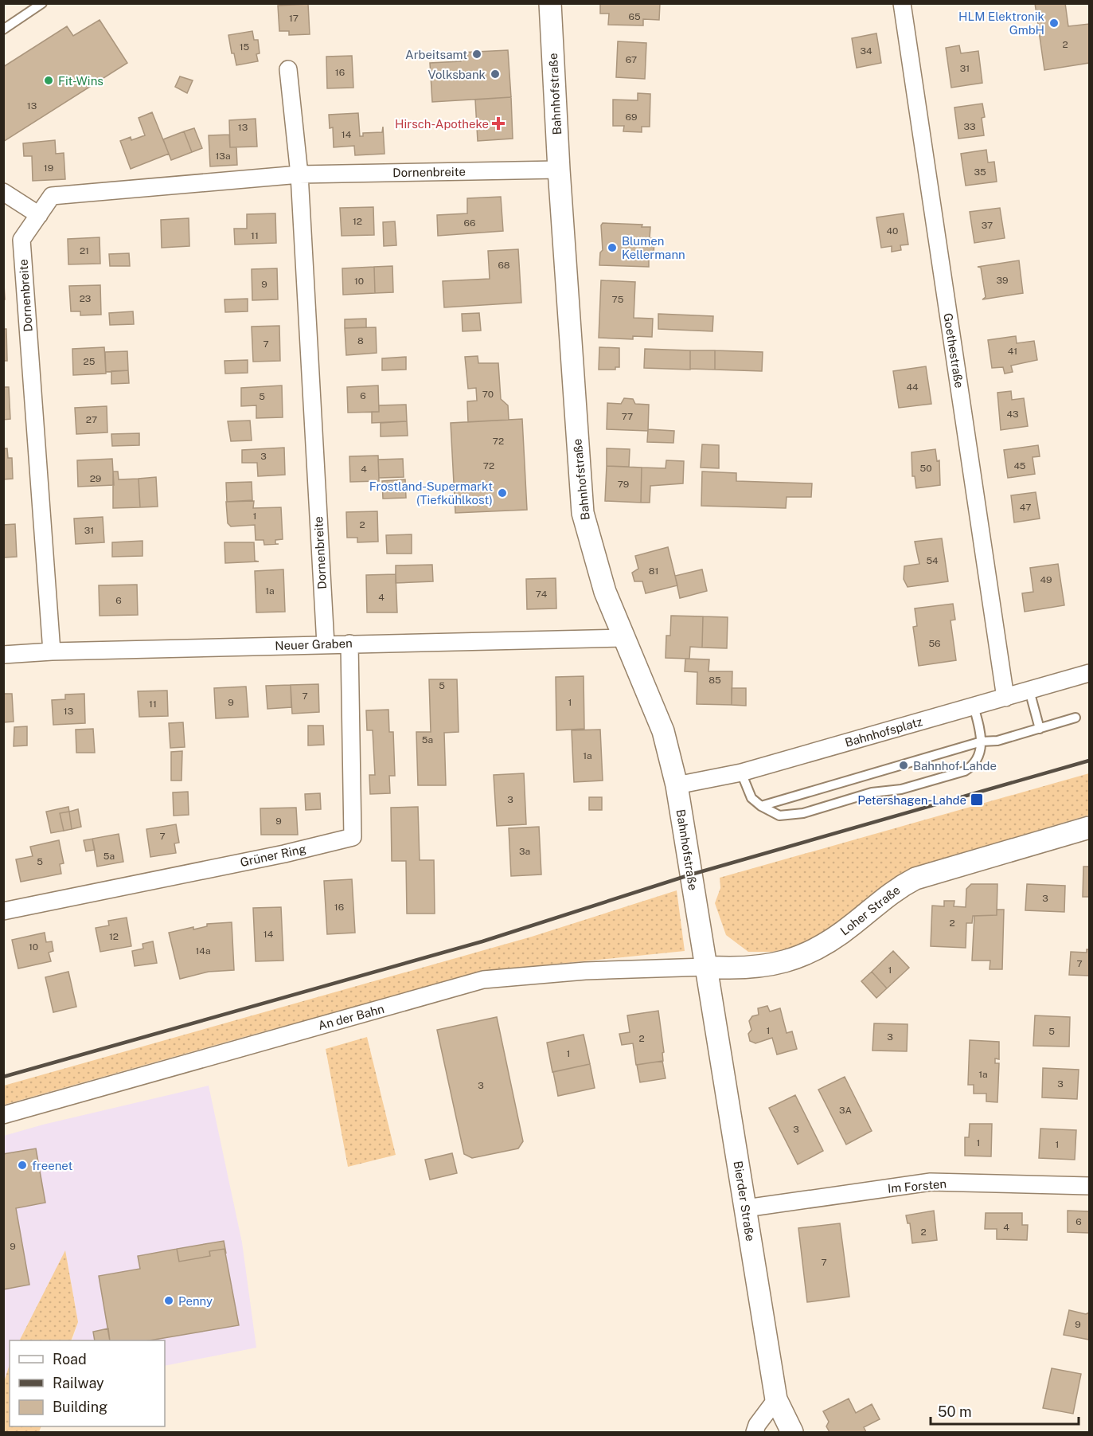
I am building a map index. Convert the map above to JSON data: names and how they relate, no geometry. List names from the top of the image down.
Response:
{
  "streets": {
    "street": [
      "Bahnhofstraße",
      "Dornenbreite",
      "Goethestraße",
      "Neuer Graben",
      "Bahnhofsplatz",
      "Grüner Ring",
      "Loher Straße",
      "An der Bahn",
      "Im Forsten",
      "Bierder Straße"
    ]
  },
  "crossings": [
    ["Bahnhofstraße", "Dornenbreite"],
    ["Bahnhofstraße", "Neuer Graben"],
    ["Bahnhofstraße", "Bahnhofsplatz"],
    ["Bahnhofstraße", "Loher Straße"],
    ["Bahnhofstraße", "An der Bahn"],
    ["Bahnhofstraße", "Bierder Straße"],
    ["Dornenbreite", "Neuer Graben"],
    ["Goethestraße", "Bahnhofsplatz"],
    ["Neuer Graben", "Grüner Ring"],
    ["Loher Straße", "An der Bahn"],
    ["Loher Straße", "Bierder Straße"],
    ["An der Bahn", "Bierder Straße"],
    ["Im Forsten", "Bierder Straße"]
  ],
  "places": {
    "other": [
      "HLM Elektronik GmbH",
      "Arbeitsamt",
      "Volksbank",
      "Fit-Wins",
      "Blumen Kellermann",
      "Frostland-Supermarkt (Tiefkühlkost)",
      "Bahnhof Lahde",
      "freenet",
      "Penny"
    ],
    "health": ["Hirsch-Apotheke"],
    "transit": ["Petershagen-Lahde"]
  },
  "house_numbers": [
    "65",
    "17",
    "2",
    "15",
    "34",
    "67",
    "31",
    "16",
    "13",
    "69",
    "33",
    "13",
    "14",
    "13a",
    "19",
    "35",
    "12",
    "66",
    "37",
    "40",
    "11",
    "21",
    "68",
    "39",
    "10",
    "9",
    "23",
    "75",
    "8",
    "7",
    "41",
    "25",
    "44",
    "70",
    "6",
    "5",
    "43",
    "77",
    "27",
    "72",
    "3",
    "72",
    "45",
    "50",
    "4",
    "29",
    "79",
    "47",
    "1",
    "2",
    "31",
    "54",
    "81",
    "49",
    "1a",
    "74",
    "4",
    "6",
    "56",
    "85",
    "5",
    "7",
    "9",
    "1",
    "11",
    "13",
    "5a",
    "1a",
    "3",
    "9",
    "7",
    "3a",
    "5a",
    "5",
    "3",
    "16",
    "2",
    "14",
    "12",
    "10",
    "14a",
    "7",
    "1",
    "1",
    "5",
    "3",
    "2",
    "1",
    "1a",
    "3",
    "3",
    "3A",
    "3",
    "1",
    "1",
    "6",
    "4",
    "2",
    "9",
    "7",
    "9"
  ],
  "legend": ["Road", "Railway", "Building"],
  "scale_bar": "50 m"
}
